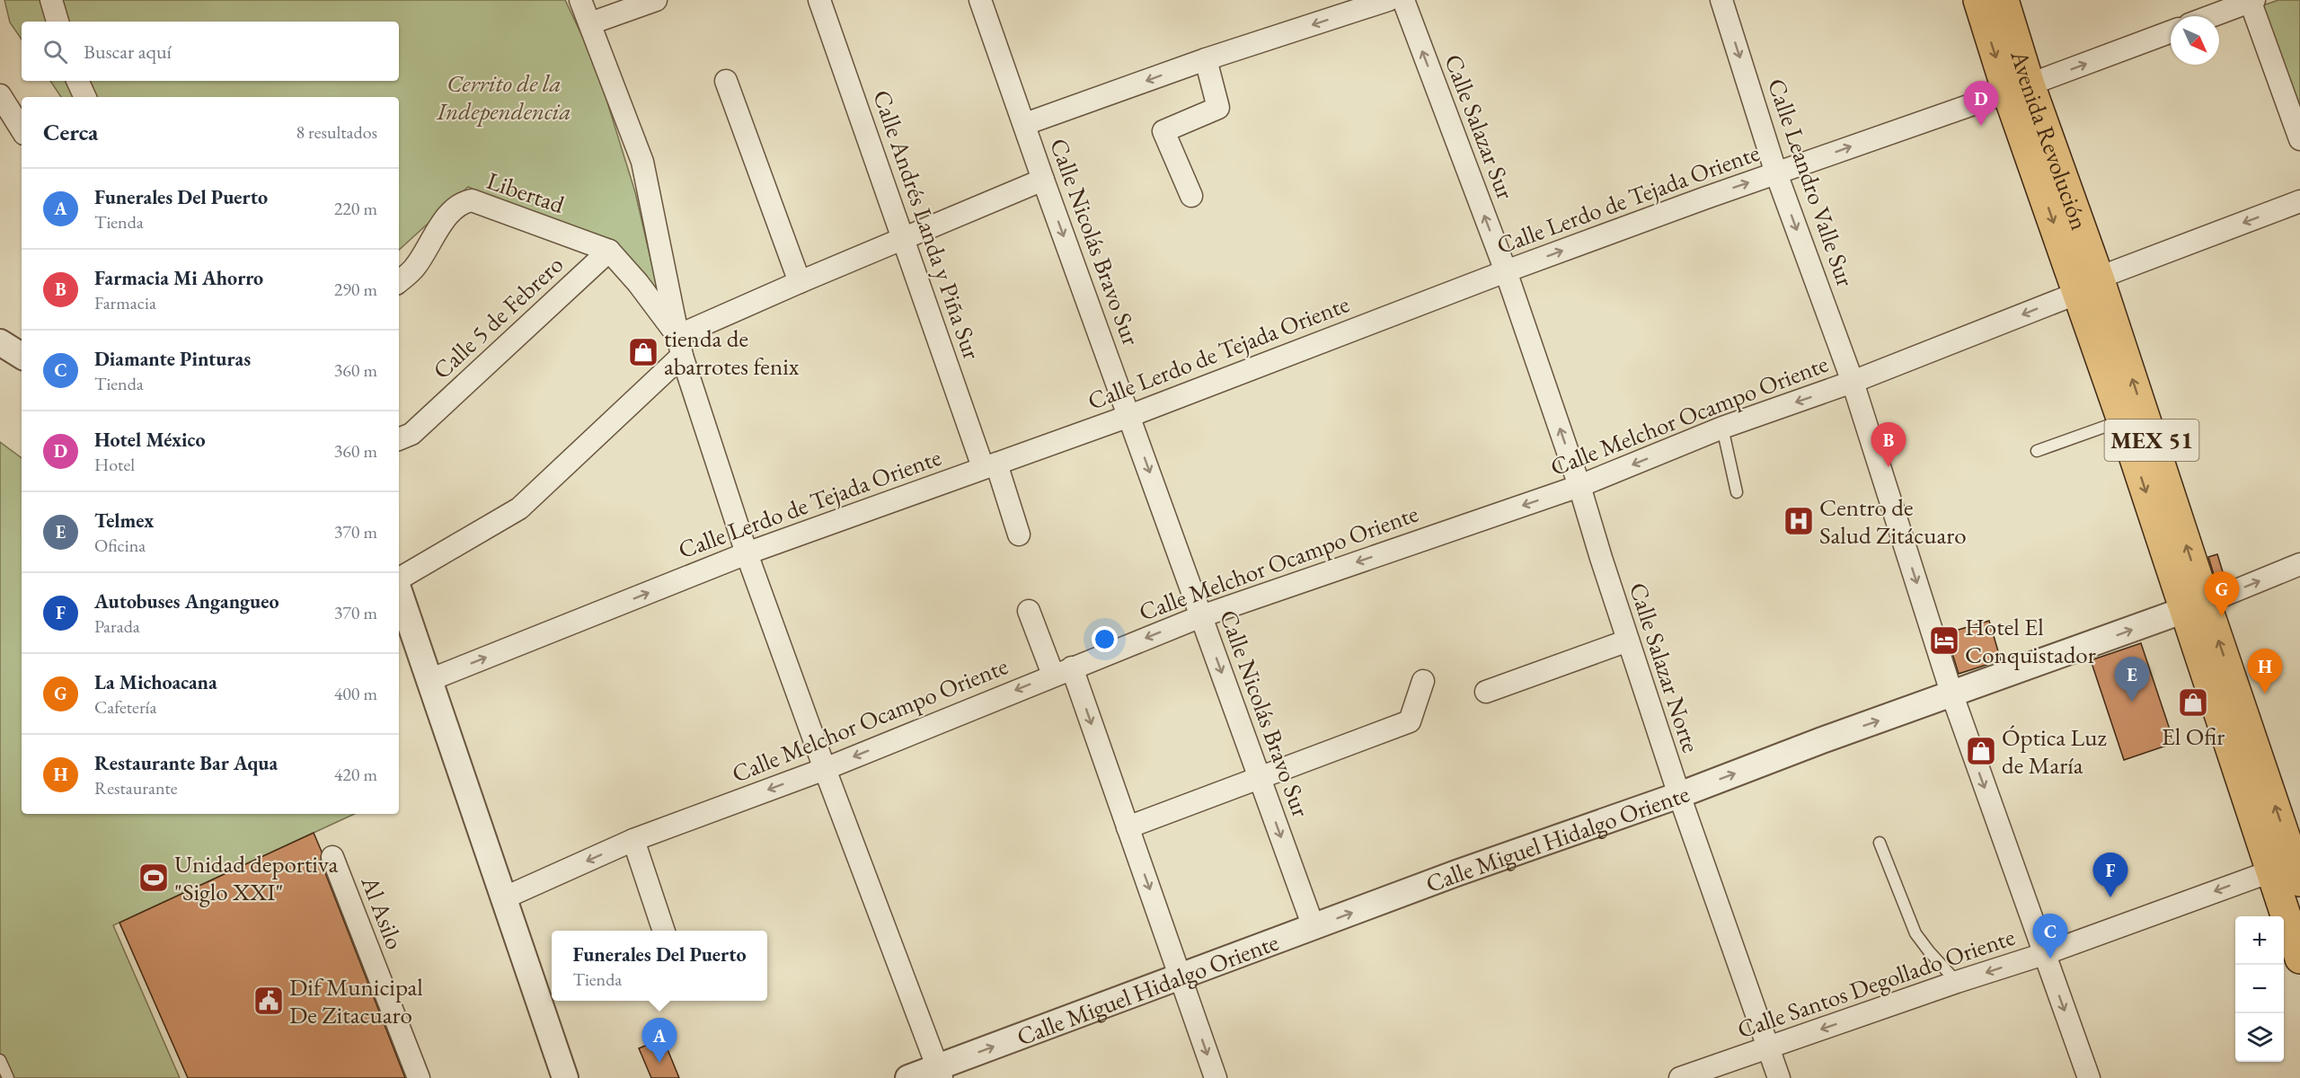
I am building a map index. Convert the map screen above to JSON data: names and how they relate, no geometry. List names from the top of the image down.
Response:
{
  "streets": {
    "main road": ["Avenida Revolución", "MEX 51"],
    "street": [
      "Calle Salazar Sur",
      "Calle Leandro Valle Sur",
      "Libertad",
      "Calle Lerdo de Tejada Oriente",
      "Calle Andrés Landa y Piña Sur",
      "Calle Nicolás Bravo Sur",
      "Calle 5 de Febrero",
      "Calle Melchor Ocampo Oriente",
      "Calle Salazar Norte",
      "Calle Miguel Hidalgo Oriente",
      "Al Asilo",
      "Calle Santos Degollado Oriente"
    ]
  },
  "crossings": [
    ["Calle Salazar Sur", "Calle Lerdo de Tejada Oriente"],
    ["Calle Salazar Sur", "Calle Melchor Ocampo Oriente"],
    ["Calle Salazar Sur", "Calle Salazar Norte"],
    ["Avenida Revolución", "Calle Lerdo de Tejada Oriente"],
    ["Avenida Revolución", "Calle Melchor Ocampo Oriente"],
    ["Avenida Revolución", "MEX 51"],
    ["Calle Leandro Valle Sur", "Calle Lerdo de Tejada Oriente"],
    ["Calle Leandro Valle Sur", "Calle Melchor Ocampo Oriente"],
    ["Calle Leandro Valle Sur", "Calle Miguel Hidalgo Oriente"],
    ["Calle Leandro Valle Sur", "Calle Santos Degollado Oriente"],
    ["Libertad", "Calle 5 de Febrero"],
    ["Calle Lerdo de Tejada Oriente", "Calle Andrés Landa y Piña Sur"],
    ["Calle Lerdo de Tejada Oriente", "Calle Nicolás Bravo Sur"],
    ["Calle Nicolás Bravo Sur", "Calle Melchor Ocampo Oriente"],
    ["Calle Nicolás Bravo Sur", "Calle Miguel Hidalgo Oriente"],
    ["Calle Melchor Ocampo Oriente", "MEX 51"],
    ["Calle Melchor Ocampo Oriente", "Calle Salazar Norte"],
    ["MEX 51", "Calle Miguel Hidalgo Oriente"],
    ["MEX 51", "Calle Santos Degollado Oriente"],
    ["Calle Salazar Norte", "Calle Miguel Hidalgo Oriente"],
    ["Calle Salazar Norte", "Calle Santos Degollado Oriente"]
  ],
  "one_way": [
    "Calle Salazar Sur",
    "Calle Leandro Valle Sur",
    "Calle Lerdo de Tejada Oriente",
    "Calle Melchor Ocampo Oriente",
    "Calle Miguel Hidalgo Oriente",
    "Calle Santos Degollado Oriente"
  ],
  "parks": ["Cerrito de la Independencia"],
  "places": {
    "shop": ["tienda de abarrotes fenix", "El Ofir", "Óptica Luz de María"],
    "hospital": ["Centro de Salud Zitácuaro"],
    "hotel": ["Hotel El Conquistador"],
    "sports": ["Unidad deportiva \"Siglo XXI\""],
    "public building": ["Dif Municipal De Zitacuaro"]
  },
  "north": "bottom right",
  "page": {
    "search": "Buscar aquí",
    "pins": [
      "D",
      "B",
      "G",
      "H",
      "E",
      "F",
      "C",
      "A"
    ],
    "heading": ["Cerca", "8 resultados"],
    "list": [
      {
        "mark": "A",
        "name": "Funerales Del Puerto",
        "note": "Tienda",
        "value": "220 m"
      },
      {
        "mark": "B",
        "name": "Farmacia Mi Ahorro",
        "note": "Farmacia",
        "value": "290 m"
      },
      {
        "mark": "C",
        "name": "Diamante Pinturas",
        "note": "Tienda",
        "value": "360 m"
      },
      {
        "mark": "D",
        "name": "Hotel México",
        "note": "Hotel",
        "value": "360 m"
      },
      {
        "mark": "E",
        "name": "Telmex",
        "note": "Oficina",
        "value": "370 m"
      },
      {
        "mark": "F",
        "name": "Autobuses Angangueo",
        "note": "Parada",
        "value": "370 m"
      },
      {
        "mark": "G",
        "name": "La Michoacana",
        "note": "Cafetería",
        "value": "400 m"
      },
      {
        "mark": "H",
        "name": "Restaurante Bar Aqua",
        "note": "Restaurante",
        "value": "420 m"
      }
    ],
    "map_buttons": ["+", "−"],
    "popup": ["Funerales Del Puerto", "Tienda"]
  }
}
